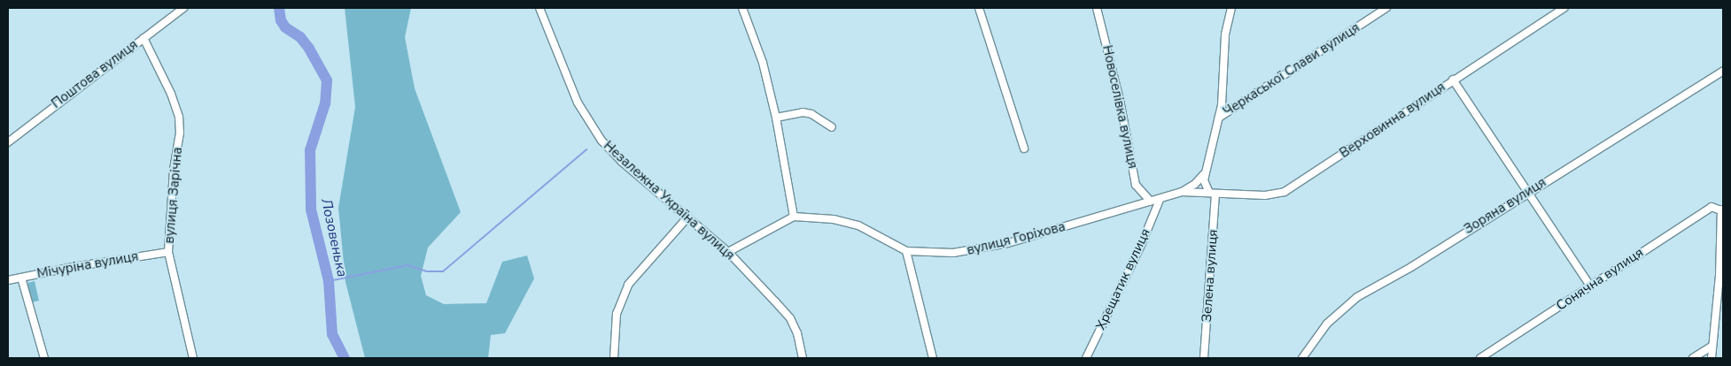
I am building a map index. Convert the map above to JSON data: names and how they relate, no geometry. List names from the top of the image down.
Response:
{
  "streets": {
    "street": [
      "Черкаської Слави вулиця",
      "Поштова вулиця",
      "Новоселівка вулиця",
      "Верховинна вулиця",
      "вулиця Зарічна",
      "Незалежна Україна вулиця",
      "Зоряна вулиця",
      "вулиця Горіхова",
      "Мічуріна вулиця",
      "Зелена вулиця",
      "Хрещатик вулиця",
      "Сонячна вулиця"
    ]
  },
  "crossings": [
    ["Поштова вулиця", "вулиця Зарічна"],
    ["Новоселівка вулиця", "вулиця Горіхова"],
    ["Верховинна вулиця", "вулиця Горіхова"],
    ["Верховинна вулиця", "Зелена вулиця"],
    ["вулиця Зарічна", "Мічуріна вулиця"],
    ["вулиця Горіхова", "Зелена вулиця"],
    ["вулиця Горіхова", "Хрещатик вулиця"]
  ],
  "water": ["Лозовенька"]
}
